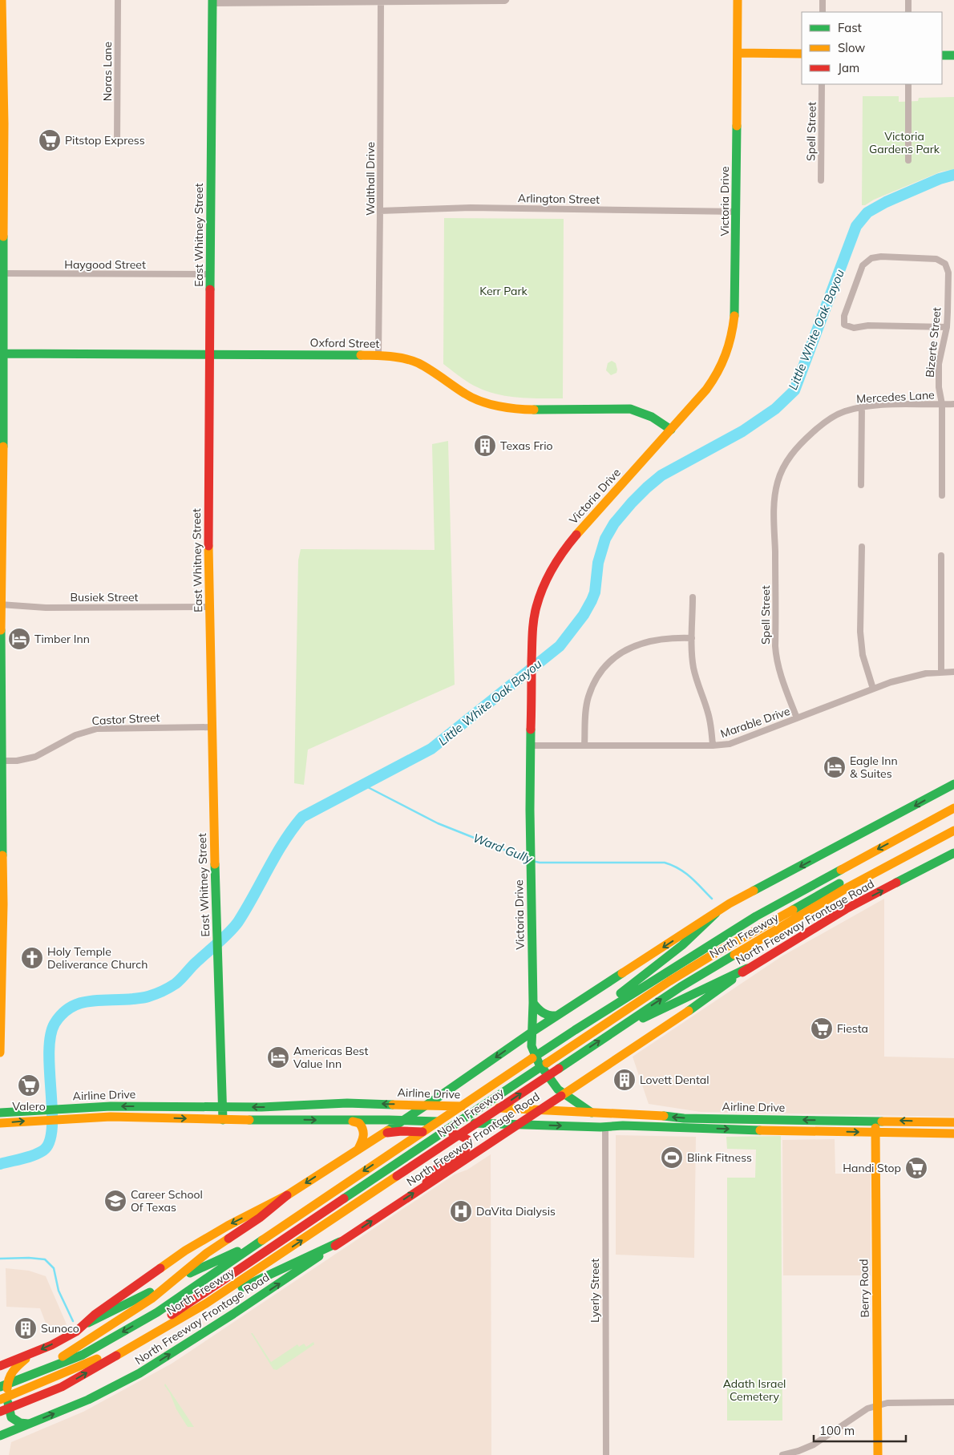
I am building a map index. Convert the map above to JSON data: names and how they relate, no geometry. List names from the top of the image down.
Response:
{
  "streets": {
    "main road": [
      "Victoria Drive",
      "East Whitney Street",
      "Oxford Street",
      "North Freeway Frontage Road",
      "North Freeway",
      "Airline Drive",
      "Berry Road"
    ],
    "street": [
      "Noras Lane",
      "Spell Street",
      "Walthall Drive",
      "Arlington Street",
      "Haygood Street",
      "Bizerte Street",
      "Mercedes Lane",
      "Busiek Street",
      "Castor Street",
      "Marable Drive",
      "Lyerly Street"
    ]
  },
  "crossings": [
    ["Spell Street", "Mercedes Lane"],
    ["Spell Street", "Marable Drive"],
    ["Walthall Drive", "Arlington Street"],
    ["Walthall Drive", "Oxford Street"],
    ["Arlington Street", "Victoria Drive"],
    ["Victoria Drive", "Oxford Street"],
    ["Victoria Drive", "Marable Drive"],
    ["Victoria Drive", "North Freeway Frontage Road"],
    ["Victoria Drive", "Airline Drive"],
    ["East Whitney Street", "Haygood Street"],
    ["East Whitney Street", "Oxford Street"],
    ["East Whitney Street", "Busiek Street"],
    ["East Whitney Street", "Castor Street"],
    ["East Whitney Street", "Airline Drive"],
    ["Bizerte Street", "Mercedes Lane"],
    ["North Freeway Frontage Road", "Airline Drive"],
    ["Airline Drive", "Berry Road"],
    ["Airline Drive", "Lyerly Street"]
  ],
  "water": ["Little White Oak Bayou", "Ward Gully"],
  "parks": ["Victoria Gardens Park", "Kerr Park", "Adath Israel Cemetery"],
  "places": {
    "supermarket": [
      "Pitstop Express",
      "Fiesta",
      "Valero",
      "Handi Stop"
    ],
    "building": ["Texas Frio", "Lovett Dental", "Sunoco"],
    "hotel": ["Timber Inn", "Eagle Inn & Suites", "Americas Best Value Inn"],
    "church": ["Holy Temple Deliverance Church"],
    "sports": ["Blink Fitness"],
    "school or university": ["Career School Of Texas"],
    "hospital": ["DaVita Dialysis"]
  },
  "legend": ["Fast", "Slow", "Jam"],
  "scale_bar": "100 m"
}
